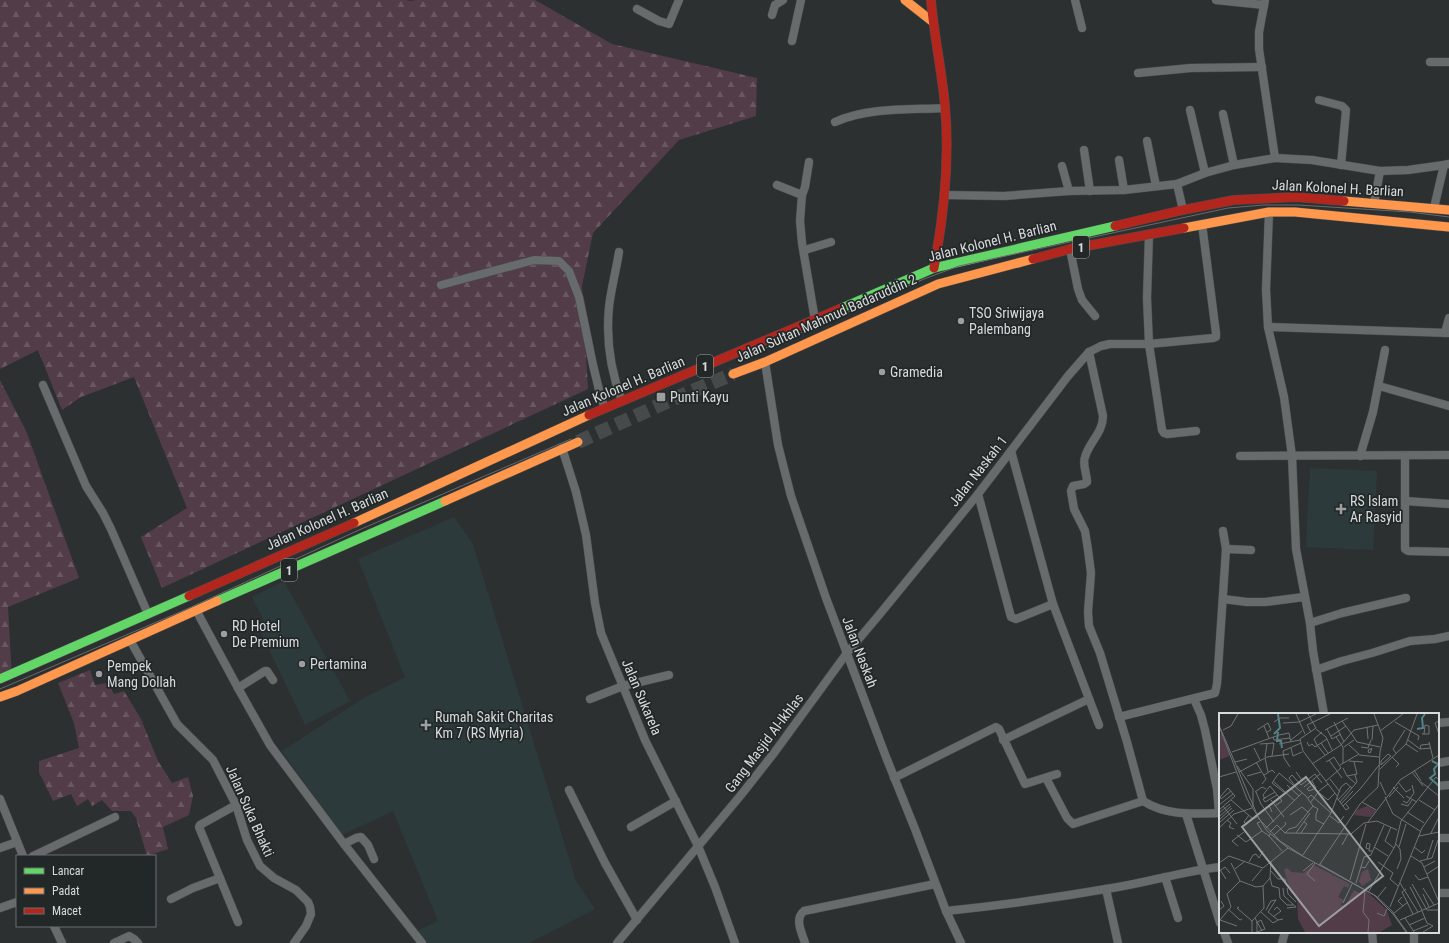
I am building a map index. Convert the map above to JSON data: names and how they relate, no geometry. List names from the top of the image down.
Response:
{
  "streets": {
    "main road": ["Jalan Kolonel H. Barlian", "1", "Jalan Sultan Mahmud Badaruddin 2"],
    "street": [
      "Jalan Naskah 1",
      "Jalan Naskah",
      "Jalan Sukarela",
      "Gang Masjid Al-Ikhlas",
      "Jalan Suka Bhakti"
    ]
  },
  "crossings": [
    ["1", "Jalan Sukarela"],
    ["1", "Jalan Suka Bhakti"],
    ["Jalan Sultan Mahmud Badaruddin 2", "Jalan Naskah 1"],
    ["Jalan Sultan Mahmud Badaruddin 2", "Jalan Naskah"],
    ["Jalan Naskah 1", "Jalan Naskah"],
    ["Jalan Naskah 1", "Gang Masjid Al-Ikhlas"],
    ["Jalan Naskah", "Gang Masjid Al-Ikhlas"],
    ["Jalan Sukarela", "Gang Masjid Al-Ikhlas"]
  ],
  "places": {
    "other": [
      "TSO Sriwijaya Palembang",
      "Gramedia",
      "RD Hotel De Premium",
      "Pertamina",
      "Pempek Mang Dollah"
    ],
    "transit": ["Punti Kayu"],
    "health": ["RS Islam Ar Rasyid", "Rumah Sakit Charitas Km 7 (RS Myria)"]
  },
  "legend": ["Lancar", "Padat", "Macet"]
}
